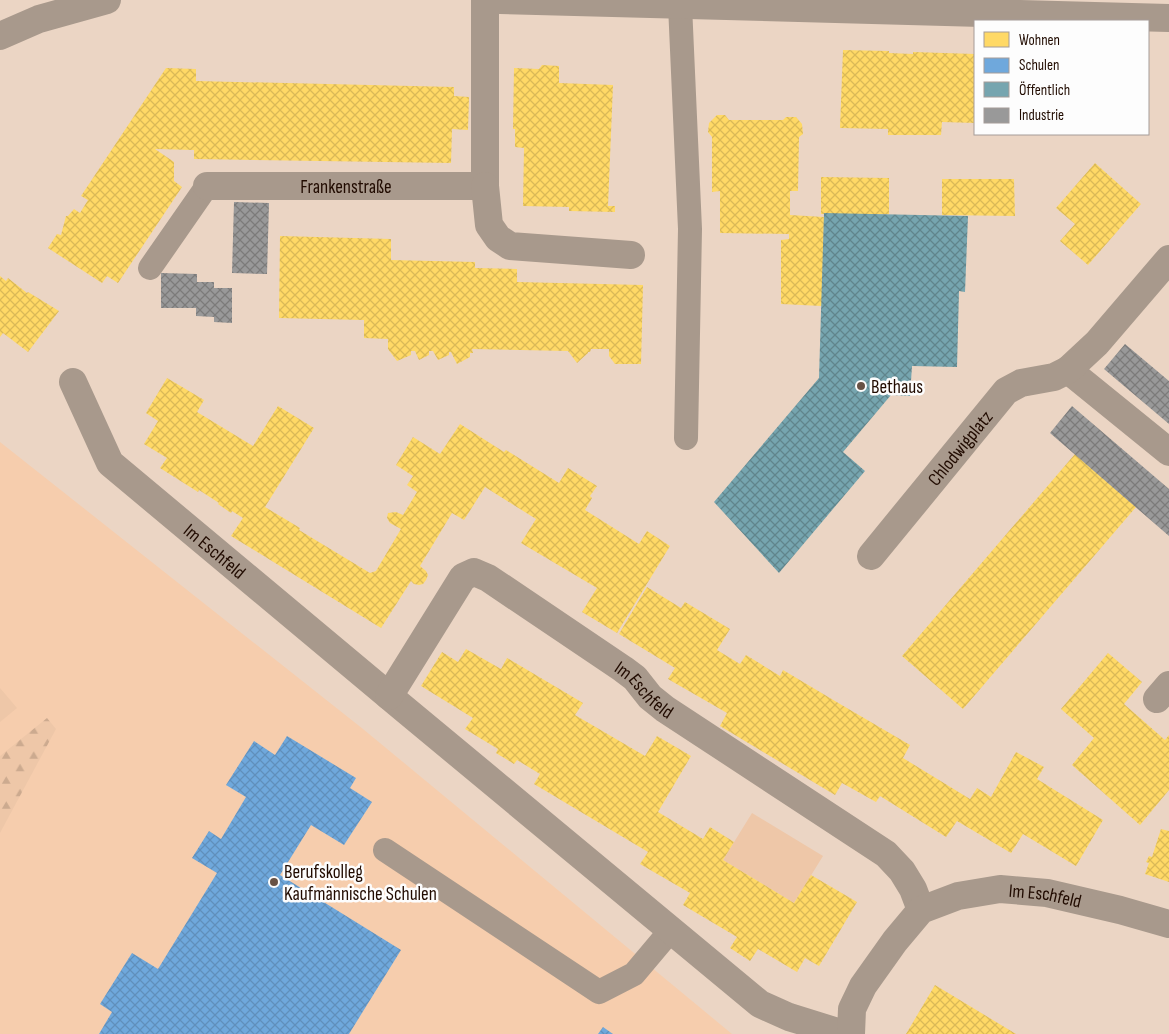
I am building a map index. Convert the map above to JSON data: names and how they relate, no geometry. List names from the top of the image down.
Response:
{
  "streets": {
    "street": ["Frankenstraße", "Chlodwigplatz", "Im Eschfeld"]
  },
  "places": ["Bethaus", "Berufskolleg Kaufmännische Schulen"],
  "legend": [
    "Wohnen",
    "Schulen",
    "Öffentlich",
    "Industrie"
  ]
}
